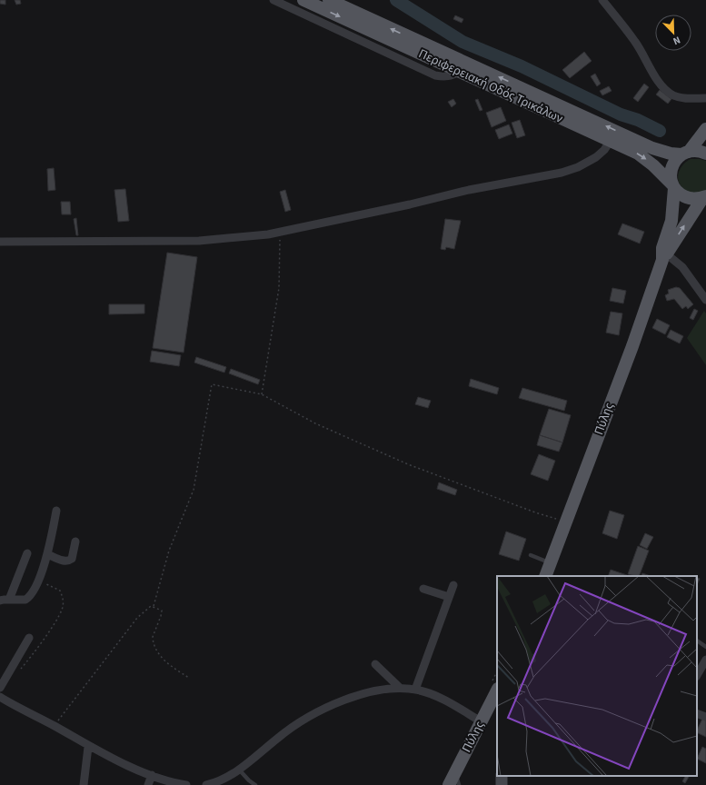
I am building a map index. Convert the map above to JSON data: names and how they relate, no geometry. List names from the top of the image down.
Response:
{
  "streets": {
    "main road": ["Περιφερειακή Οδός Τρικάλων", "Πύλης"]
  },
  "north": "bottom right"
}
